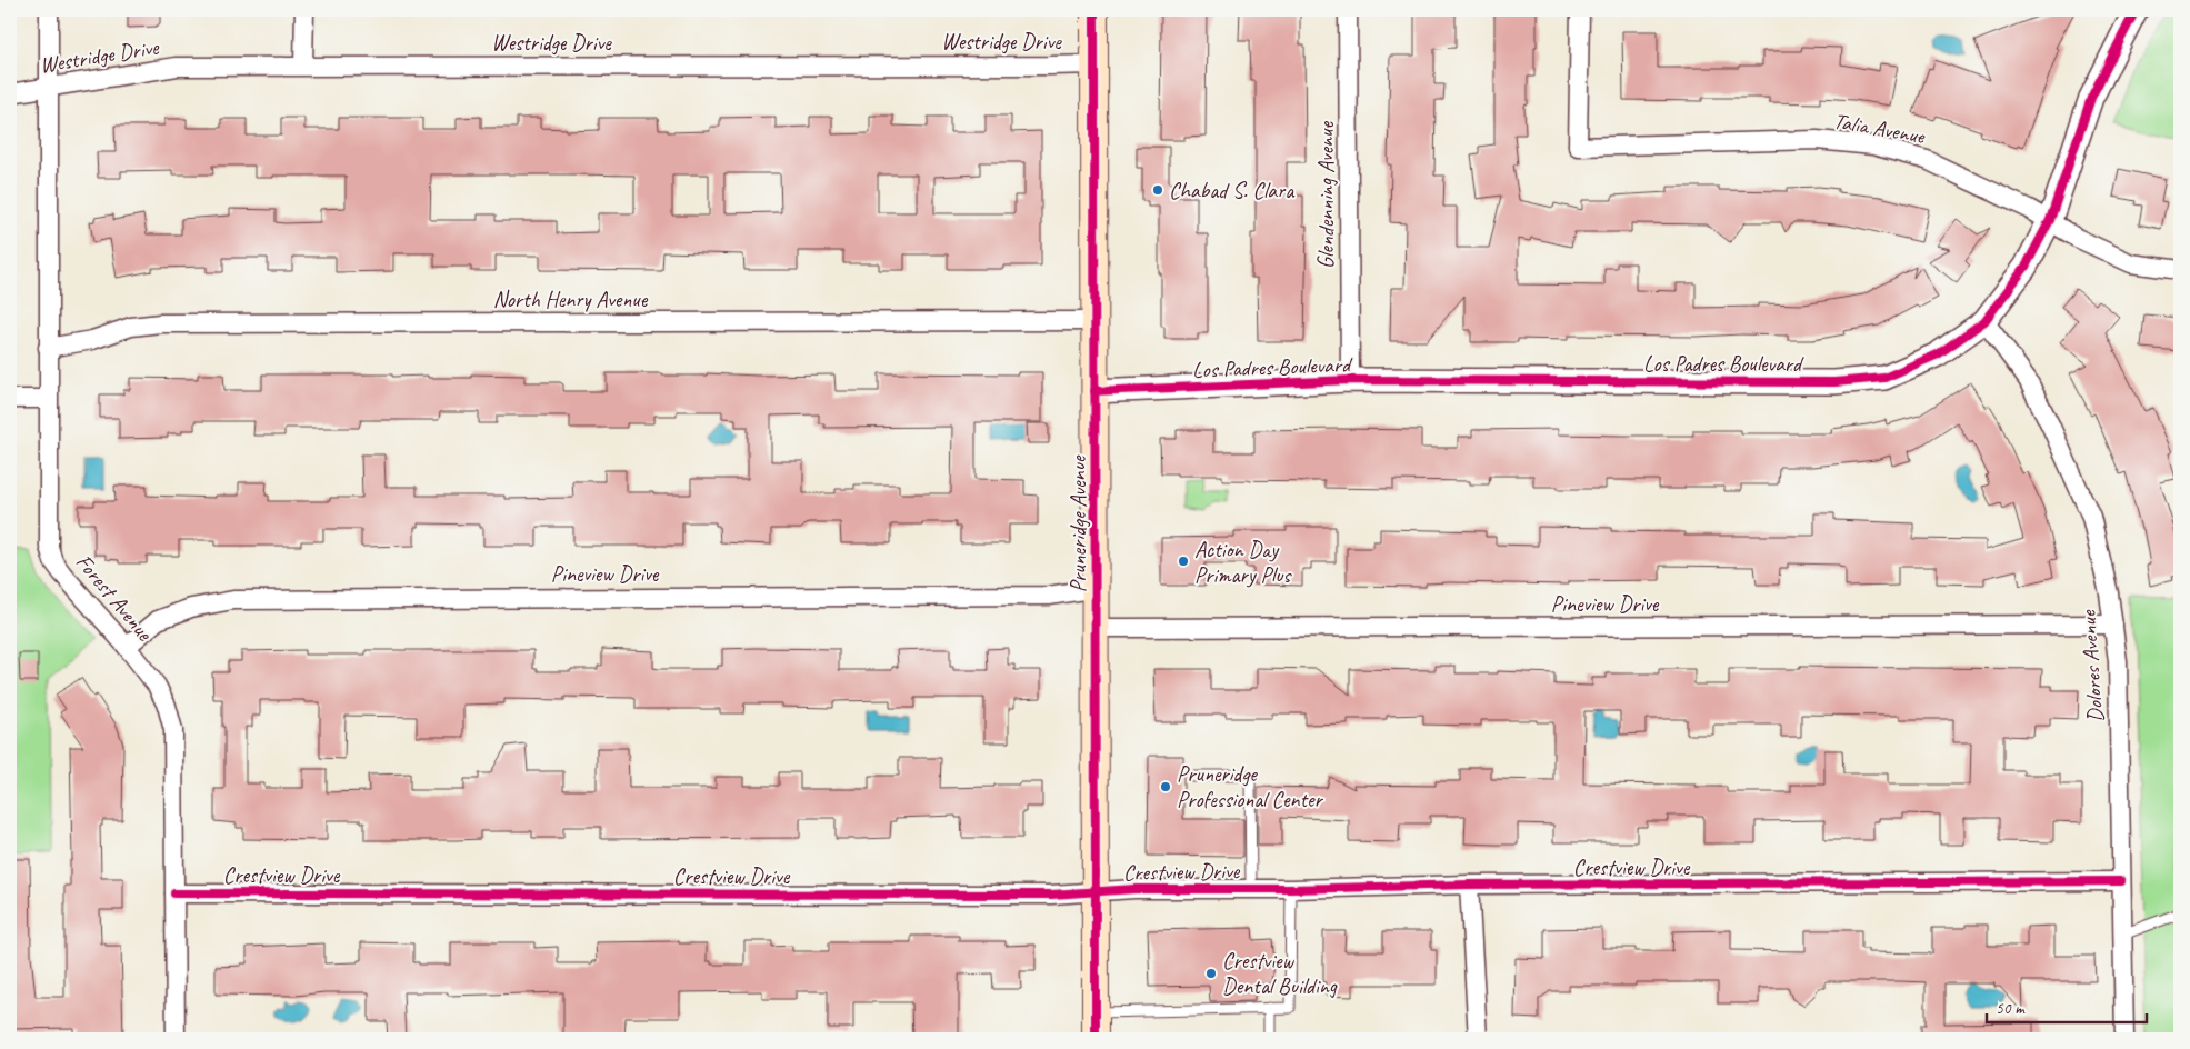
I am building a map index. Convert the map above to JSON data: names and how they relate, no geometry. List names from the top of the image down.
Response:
{
  "streets": {
    "main road": ["Pruneridge Avenue"],
    "street": [
      "Westridge Drive",
      "Talia Avenue",
      "Glendenning Avenue",
      "North Henry Avenue",
      "Los Padres Boulevard",
      "Pineview Drive",
      "Forest Avenue",
      "Dolores Avenue",
      "Crestview Drive"
    ]
  },
  "crossings": [
    ["Westridge Drive", "Pruneridge Avenue"],
    ["Westridge Drive", "Forest Avenue"],
    ["Talia Avenue", "Los Padres Boulevard"],
    ["Glendenning Avenue", "Los Padres Boulevard"],
    ["North Henry Avenue", "Pruneridge Avenue"],
    ["North Henry Avenue", "Forest Avenue"],
    ["Los Padres Boulevard", "Pruneridge Avenue"],
    ["Los Padres Boulevard", "Dolores Avenue"],
    ["Pruneridge Avenue", "Pineview Drive"],
    ["Pruneridge Avenue", "Crestview Drive"],
    ["Pineview Drive", "Forest Avenue"],
    ["Pineview Drive", "Dolores Avenue"],
    ["Forest Avenue", "Crestview Drive"],
    ["Dolores Avenue", "Crestview Drive"]
  ],
  "places": [
    "Chabad S. Clara",
    "Action Day Primary Plus",
    "Pruneridge Professional Center",
    "Crestview Dental Building"
  ],
  "scale_bar": "50 m"
}
